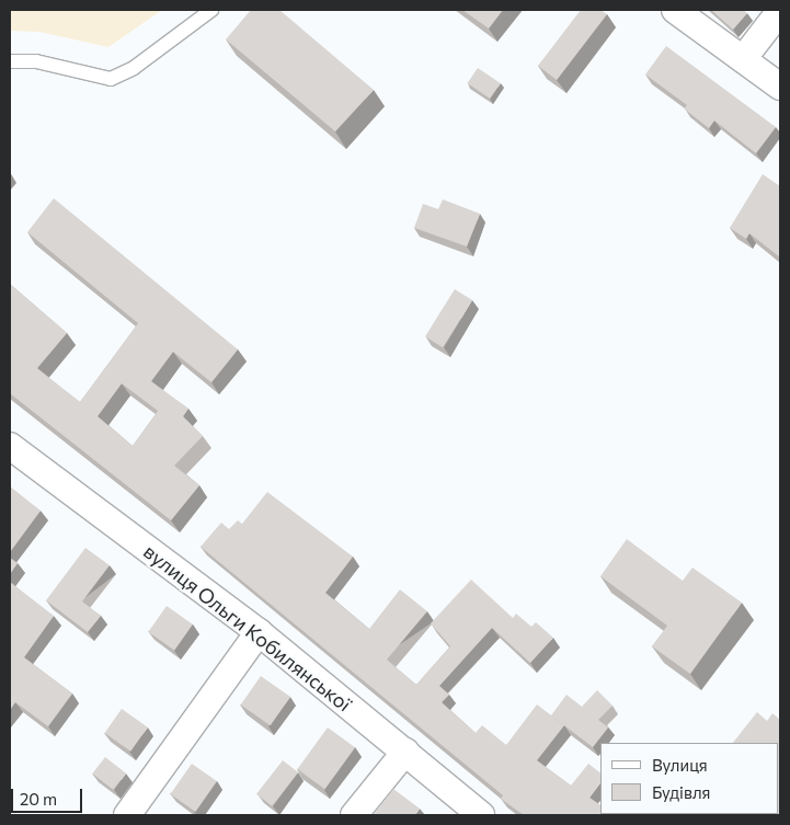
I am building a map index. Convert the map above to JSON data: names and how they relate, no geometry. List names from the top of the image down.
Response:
{
  "streets": {
    "street": ["вулиця Ольги Кобилянської"]
  },
  "legend": ["Вулиця", "Будівля"],
  "scale_bar": "20 m"
}
